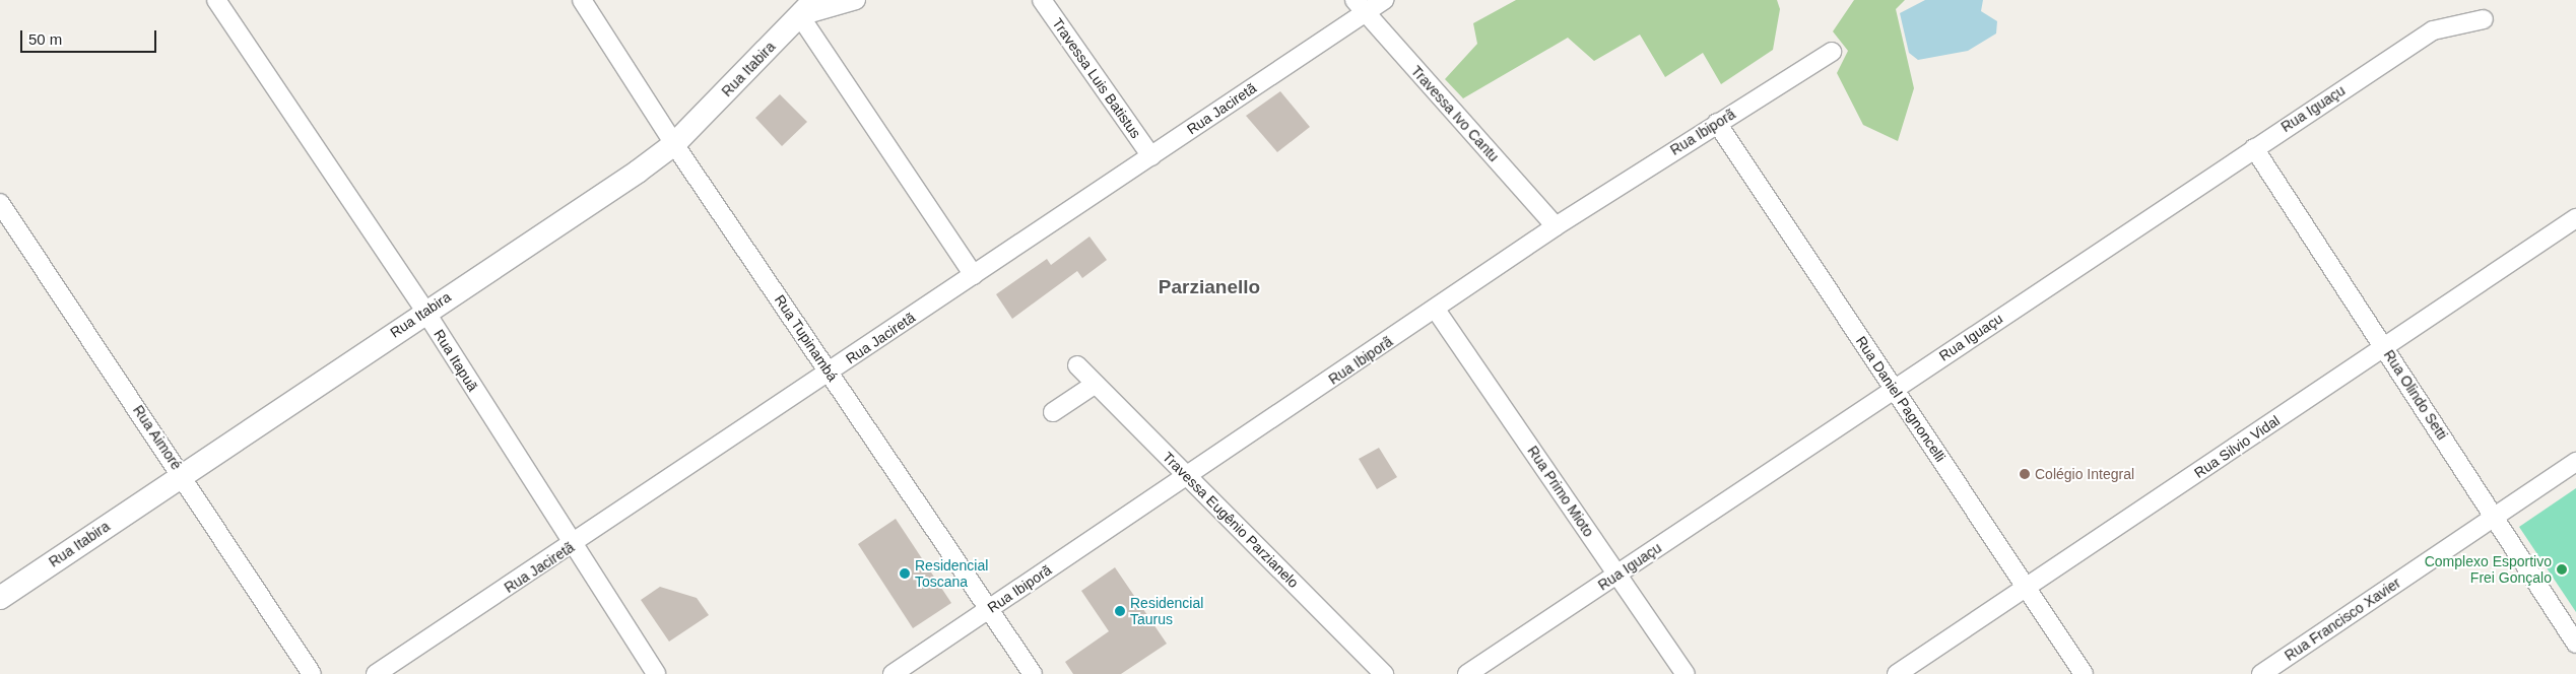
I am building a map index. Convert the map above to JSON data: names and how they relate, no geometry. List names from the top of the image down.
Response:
{
  "streets": {
    "street": [
      "Rua Itabira",
      "Travessa Luis Batistus",
      "Rua Jaciretã",
      "Rua Iguaçu",
      "Travessa Ivo Cantu",
      "Rua Ibiporã",
      "Rua Tupinambá",
      "Rua Itapuã",
      "Rua Olindo Setti",
      "Rua Daniel Pagnoncelli",
      "Rua Aimoré",
      "Rua Silvio Vidal",
      "Rua Primo Mioto",
      "Travessa Eugênio Parzianelo",
      "Rua Francisco Xavier"
    ]
  },
  "crossings": [
    ["Rua Itabira", "Rua Tupinambá"],
    ["Rua Itabira", "Rua Itapuã"],
    ["Rua Itabira", "Rua Aimoré"],
    ["Travessa Luis Batistus", "Rua Jaciretã"],
    ["Rua Jaciretã", "Travessa Ivo Cantu"],
    ["Rua Jaciretã", "Rua Tupinambá"],
    ["Rua Jaciretã", "Rua Itapuã"],
    ["Rua Iguaçu", "Rua Olindo Setti"],
    ["Rua Iguaçu", "Rua Daniel Pagnoncelli"],
    ["Rua Iguaçu", "Rua Primo Mioto"],
    ["Travessa Ivo Cantu", "Rua Ibiporã"],
    ["Rua Ibiporã", "Rua Tupinambá"],
    ["Rua Ibiporã", "Rua Daniel Pagnoncelli"],
    ["Rua Ibiporã", "Rua Primo Mioto"],
    ["Rua Ibiporã", "Travessa Eugênio Parzianelo"],
    ["Rua Olindo Setti", "Rua Silvio Vidal"],
    ["Rua Olindo Setti", "Rua Francisco Xavier"],
    ["Rua Daniel Pagnoncelli", "Rua Silvio Vidal"]
  ],
  "districts": ["Parzianello"],
  "places": [
    "Colégio Integral",
    "Complexo Esportivo Frei Gonçalo",
    "Residencial Toscana",
    "Residencial Taurus"
  ],
  "scale_bar": "50 m"
}
